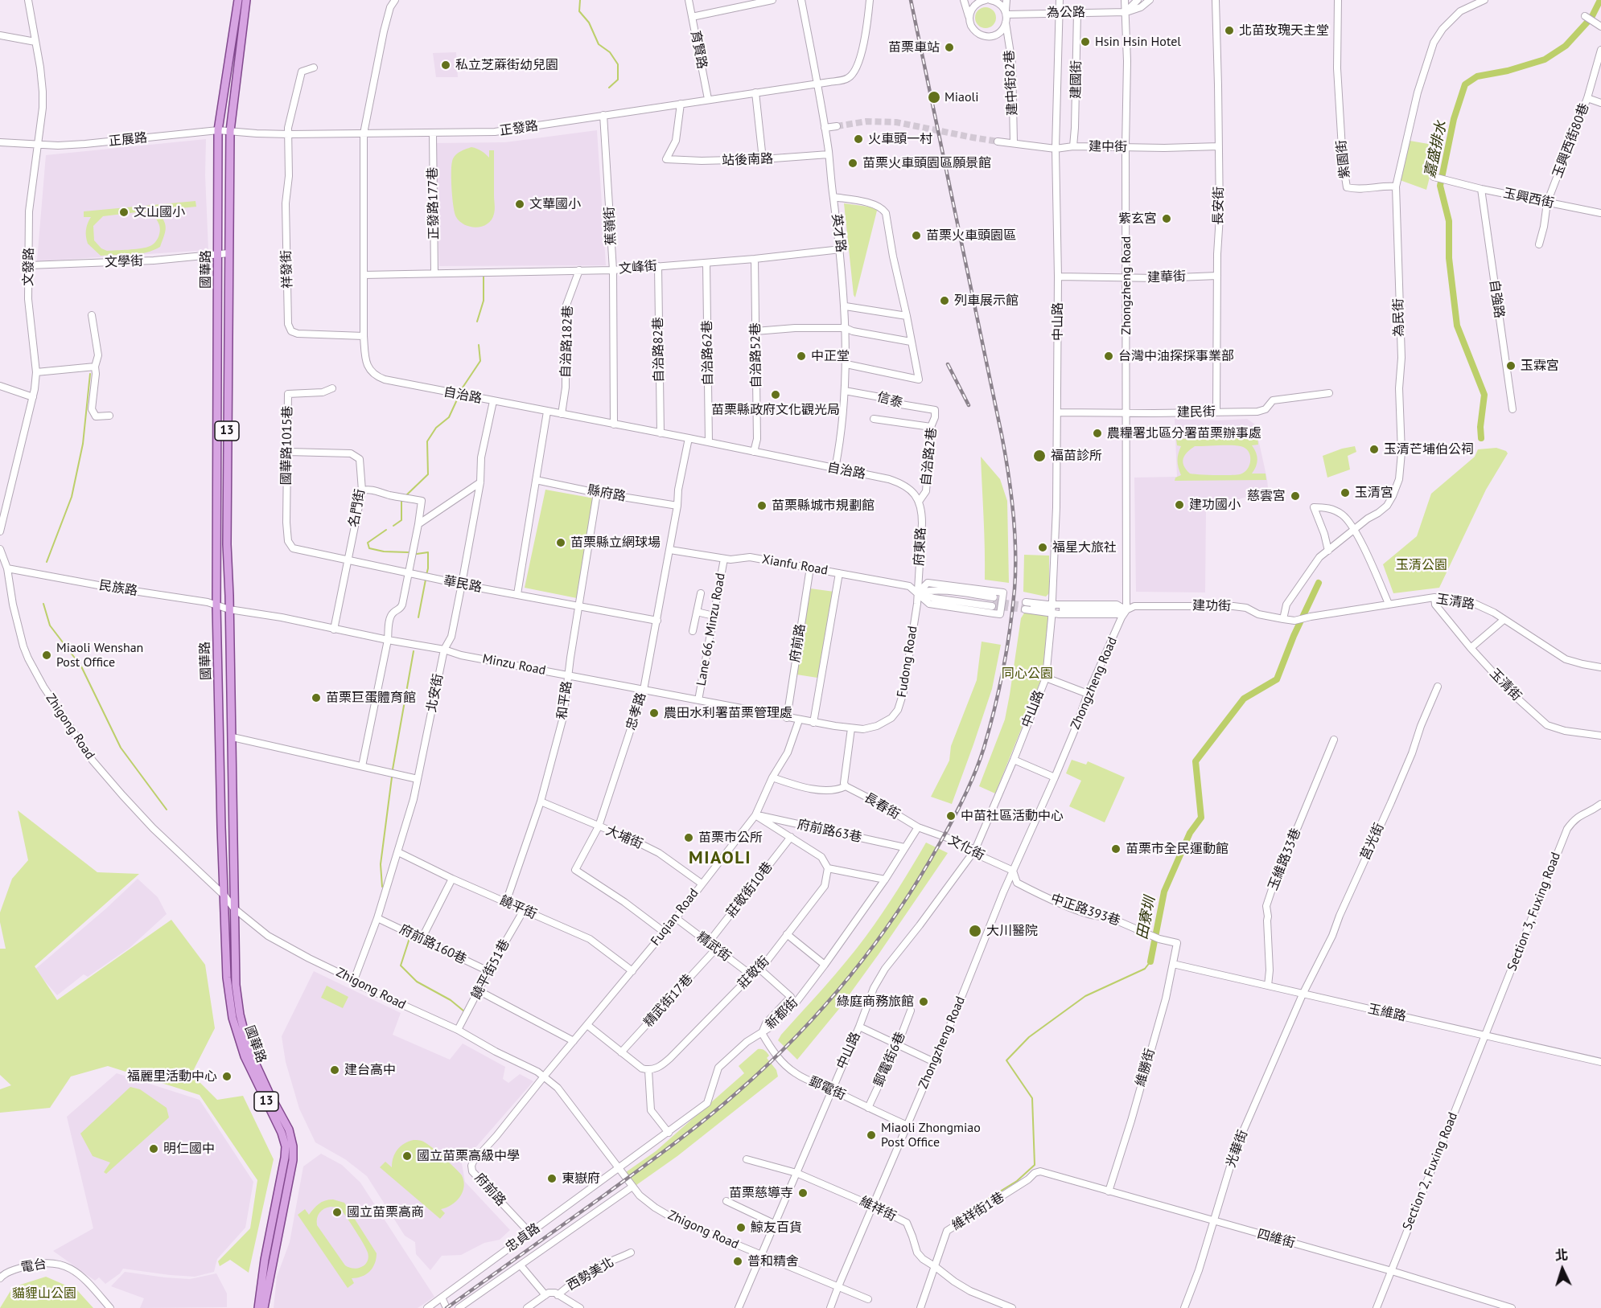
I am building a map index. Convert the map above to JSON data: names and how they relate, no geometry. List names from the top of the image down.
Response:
{
  "streets": {
    "main road": ["國華路", "13"],
    "street": [
      "為公路",
      "育賢路",
      "建國街",
      "建中街82巷",
      "正發路",
      "正展路",
      "玉興西街80巷",
      "建中街",
      "紫園街",
      "站後南路",
      "玉興西街",
      "正發路177巷",
      "長安街",
      "蕉嶺街",
      "英才路",
      "文學街",
      "文發路",
      "文峰街",
      "祥發街",
      "建華街",
      "Zhongzheng Road",
      "自強路",
      "為民街",
      "中山路",
      "自治路182巷",
      "自治路82巷",
      "自治路62巷",
      "自治路52巷",
      "自治路",
      "信泰",
      "建民街",
      "國華路1015巷",
      "自治路2巷",
      "縣府路",
      "名門街",
      "府東路",
      "Xianfu Road",
      "華民路",
      "民族路",
      "玉清路",
      "建功街",
      "Lane 66, Minzu Road",
      "府前路",
      "Fudong Road",
      "Minzu Road",
      "玉清街",
      "北安街",
      "和平路",
      "忠孝路",
      "Zhigong Road",
      "長春街",
      "府前路63巷",
      "大埔街",
      "莒光街",
      "文化街",
      "玉維路33巷",
      "莊敬街10巷",
      "饒平街",
      "中正路393巷",
      "Section 3, Fuxing Road",
      "Fuqian Road",
      "府前路160巷",
      "精武街",
      "饒平街51巷",
      "莊敬街",
      "精武街17巷",
      "玉維路",
      "新都街",
      "郵電街6巷",
      "維勝街",
      "郵電街",
      "光華街",
      "Section 2, Fuxing Road",
      "維祥街",
      "維祥街1巷",
      "忠貞路",
      "四維街",
      "電台",
      "西勢美北"
    ]
  },
  "crossings": [
    ["為公路", "建國街"],
    ["為公路", "Zhongzheng Road"],
    ["為公路", "中山路"],
    ["育賢路", "正發路"],
    ["建國街", "建中街"],
    ["建中街82巷", "建中街"],
    ["正發路", "正展路"],
    ["正發路", "站後南路"],
    ["正發路", "正發路177巷"],
    ["正發路", "蕉嶺街"],
    ["正發路", "英才路"],
    ["正發路", "國華路"],
    ["正發路", "祥發街"],
    ["正發路", "自治路"],
    ["正展路", "文發路"],
    ["正展路", "國華路"],
    ["玉興西街80巷", "玉興西街"],
    ["建中街", "長安街"],
    ["建中街", "Zhongzheng Road"],
    ["建中街", "中山路"],
    ["紫園街", "為民街"],
    ["站後南路", "英才路"],
    ["玉興西街", "自強路"],
    ["正發路177巷", "文峰街"],
    ["長安街", "建華街"],
    ["長安街", "建民街"],
    ["蕉嶺街", "文峰街"],
    ["蕉嶺街", "自治路"],
    ["英才路", "文峰街"],
    ["英才路", "自治路"],
    ["英才路", "信泰"],
    ["文學街", "文發路"],
    ["文學街", "國華路"],
    ["文峰街", "自治路182巷"],
    ["文峰街", "自治路82巷"],
    ["文峰街", "自治路62巷"],
    ["文峰街", "自治路52巷"],
    ["文峰街", "自治路"],
    ["國華路", "民族路"],
    ["國華路", "Minzu Road"],
    ["國華路", "Zhigong Road"],
    ["祥發街", "自治路"],
    ["建華街", "Zhongzheng Road"],
    ["建華街", "中山路"],
    ["Zhongzheng Road", "建民街"],
    ["Zhongzheng Road", "建功街"],
    ["Zhongzheng Road", "Zhigong Road"],
    ["Zhongzheng Road", "文化街"],
    ["Zhongzheng Road", "中正路393巷"],
    ["Zhongzheng Road", "郵電街"],
    ["Zhongzheng Road", "維祥街"],
    ["為民街", "建功街"],
    ["中山路", "建民街"],
    ["中山路", "Zhigong Road"],
    ["中山路", "文化街"],
    ["中山路", "郵電街"],
    ["中山路", "維祥街"],
    ["自治路182巷", "自治路"],
    ["自治路82巷", "自治路"],
    ["自治路62巷", "自治路"],
    ["自治路52巷", "自治路"],
    ["自治路", "自治路2巷"],
    ["自治路", "府東路"],
    ["自治路", "北安街"],
    ["自治路", "忠孝路"],
    ["信泰", "自治路2巷"],
    ["國華路1015巷", "名門街"],
    ["國華路1015巷", "華民路"],
    ["自治路2巷", "府東路"],
    ["縣府路", "和平路"],
    ["縣府路", "忠孝路"],
    ["名門街", "華民路"],
    ["名門街", "Minzu Road"],
    ["府東路", "Xianfu Road"],
    ["府東路", "Fudong Road"],
    ["Xianfu Road", "Lane 66, Minzu Road"],
    ["Xianfu Road", "府前路"],
    ["Xianfu Road", "Fudong Road"],
    ["Xianfu Road", "忠孝路"],
    ["華民路", "北安街"],
    ["華民路", "和平路"],
    ["華民路", "忠孝路"],
    ["民族路", "Minzu Road"],
    ["民族路", "Zhigong Road"],
    ["玉清路", "建功街"],
    ["玉清路", "玉清街"],
    ["Lane 66, Minzu Road", "Minzu Road"],
    ["府前路", "Minzu Road"],
    ["府前路", "Zhigong Road"],
    ["府前路", "Fuqian Road"],
    ["府前路", "忠貞路"],
    ["Fudong Road", "Minzu Road"],
    ["Fudong Road", "Fuqian Road"],
    ["Minzu Road", "北安街"],
    ["Minzu Road", "和平路"],
    ["Minzu Road", "忠孝路"],
    ["Minzu Road", "Fuqian Road"],
    ["北安街", "Zhigong Road"],
    ["北安街", "饒平街"],
    ["北安街", "府前路160巷"],
    ["和平路", "大埔街"],
    ["和平路", "饒平街"],
    ["忠孝路", "大埔街"],
    ["忠孝路", "Fuqian Road"],
    ["Zhigong Road", "Fuqian Road"],
    ["Zhigong Road", "饒平街51巷"],
    ["Zhigong Road", "新都街"],
    ["Zhigong Road", "忠貞路"],
    ["長春街", "文化街"],
    ["長春街", "新都街"],
    ["府前路63巷", "Fuqian Road"],
    ["府前路63巷", "新都街"],
    ["大埔街", "Fuqian Road"],
    ["莒光街", "玉維路"],
    ["莒光街", "光華街"],
    ["文化街", "中正路393巷"],
    ["文化街", "新都街"],
    ["玉維路33巷", "玉維路"],
    ["莊敬街10巷", "精武街"],
    ["饒平街", "Fuqian Road"],
    ["饒平街", "饒平街51巷"],
    ["中正路393巷", "維勝街"],
    ["Section 3, Fuxing Road", "玉維路"],
    ["Section 3, Fuxing Road", "Section 2, Fuxing Road"],
    ["Fuqian Road", "精武街"],
    ["府前路160巷", "饒平街51巷"],
    ["精武街", "莊敬街"],
    ["精武街", "精武街17巷"],
    ["玉維路", "維勝街"],
    ["玉維路", "光華街"],
    ["玉維路", "Section 2, Fuxing Road"],
    ["新都街", "郵電街"],
    ["新都街", "忠貞路"],
    ["郵電街6巷", "郵電街"],
    ["維勝街", "四維街"],
    ["光華街", "四維街"],
    ["Section 2, Fuxing Road", "四維街"],
    ["維祥街", "維祥街1巷"],
    ["維祥街1巷", "四維街"]
  ],
  "districts": ["MIAOLI"],
  "water": ["嘉盛排水", "田寮圳"],
  "parks": ["玉清公園", "同心公園", "貓貍山公園"],
  "places": [
    "北苗玫瑰天主堂",
    "Hsin Hsin Hotel",
    "苗栗車站",
    "私立芝蔴街幼兒園",
    "Miaoli",
    "火車頭一村",
    "苗栗火車頭園區願景館",
    "文華國小",
    "文山國小",
    "紫玄宮",
    "苗栗火車頭園區",
    "列車展示館",
    "中正堂",
    "台灣中油探採事業部",
    "玉霖宮",
    "苗栗縣政府文化觀光局",
    "農糧署北區分署苗栗辦事處",
    "玉清芒埔伯公祠",
    "福苗診所",
    "玉清宮",
    "慈雲宮",
    "建功國小",
    "苗栗縣城市規劃館",
    "苗栗縣立網球場",
    "福星大旅社",
    "Miaoli Wenshan Post Office",
    "苗栗巨蛋體育館",
    "農田水利署苗栗管理處",
    "中苗社區活動中心",
    "苗栗市公所",
    "苗栗市全民運動館",
    "大川醫院",
    "綠庭商務旅館",
    "建台高中",
    "福麗里活動中心",
    "Miaoli Zhongmiao Post Office",
    "明仁國中",
    "國立苗栗高級中學",
    "東嶽府",
    "苗栗慈導寺",
    "國立苗栗高商",
    "鯨友百貨",
    "普和精舍"
  ],
  "north": "top"
}
